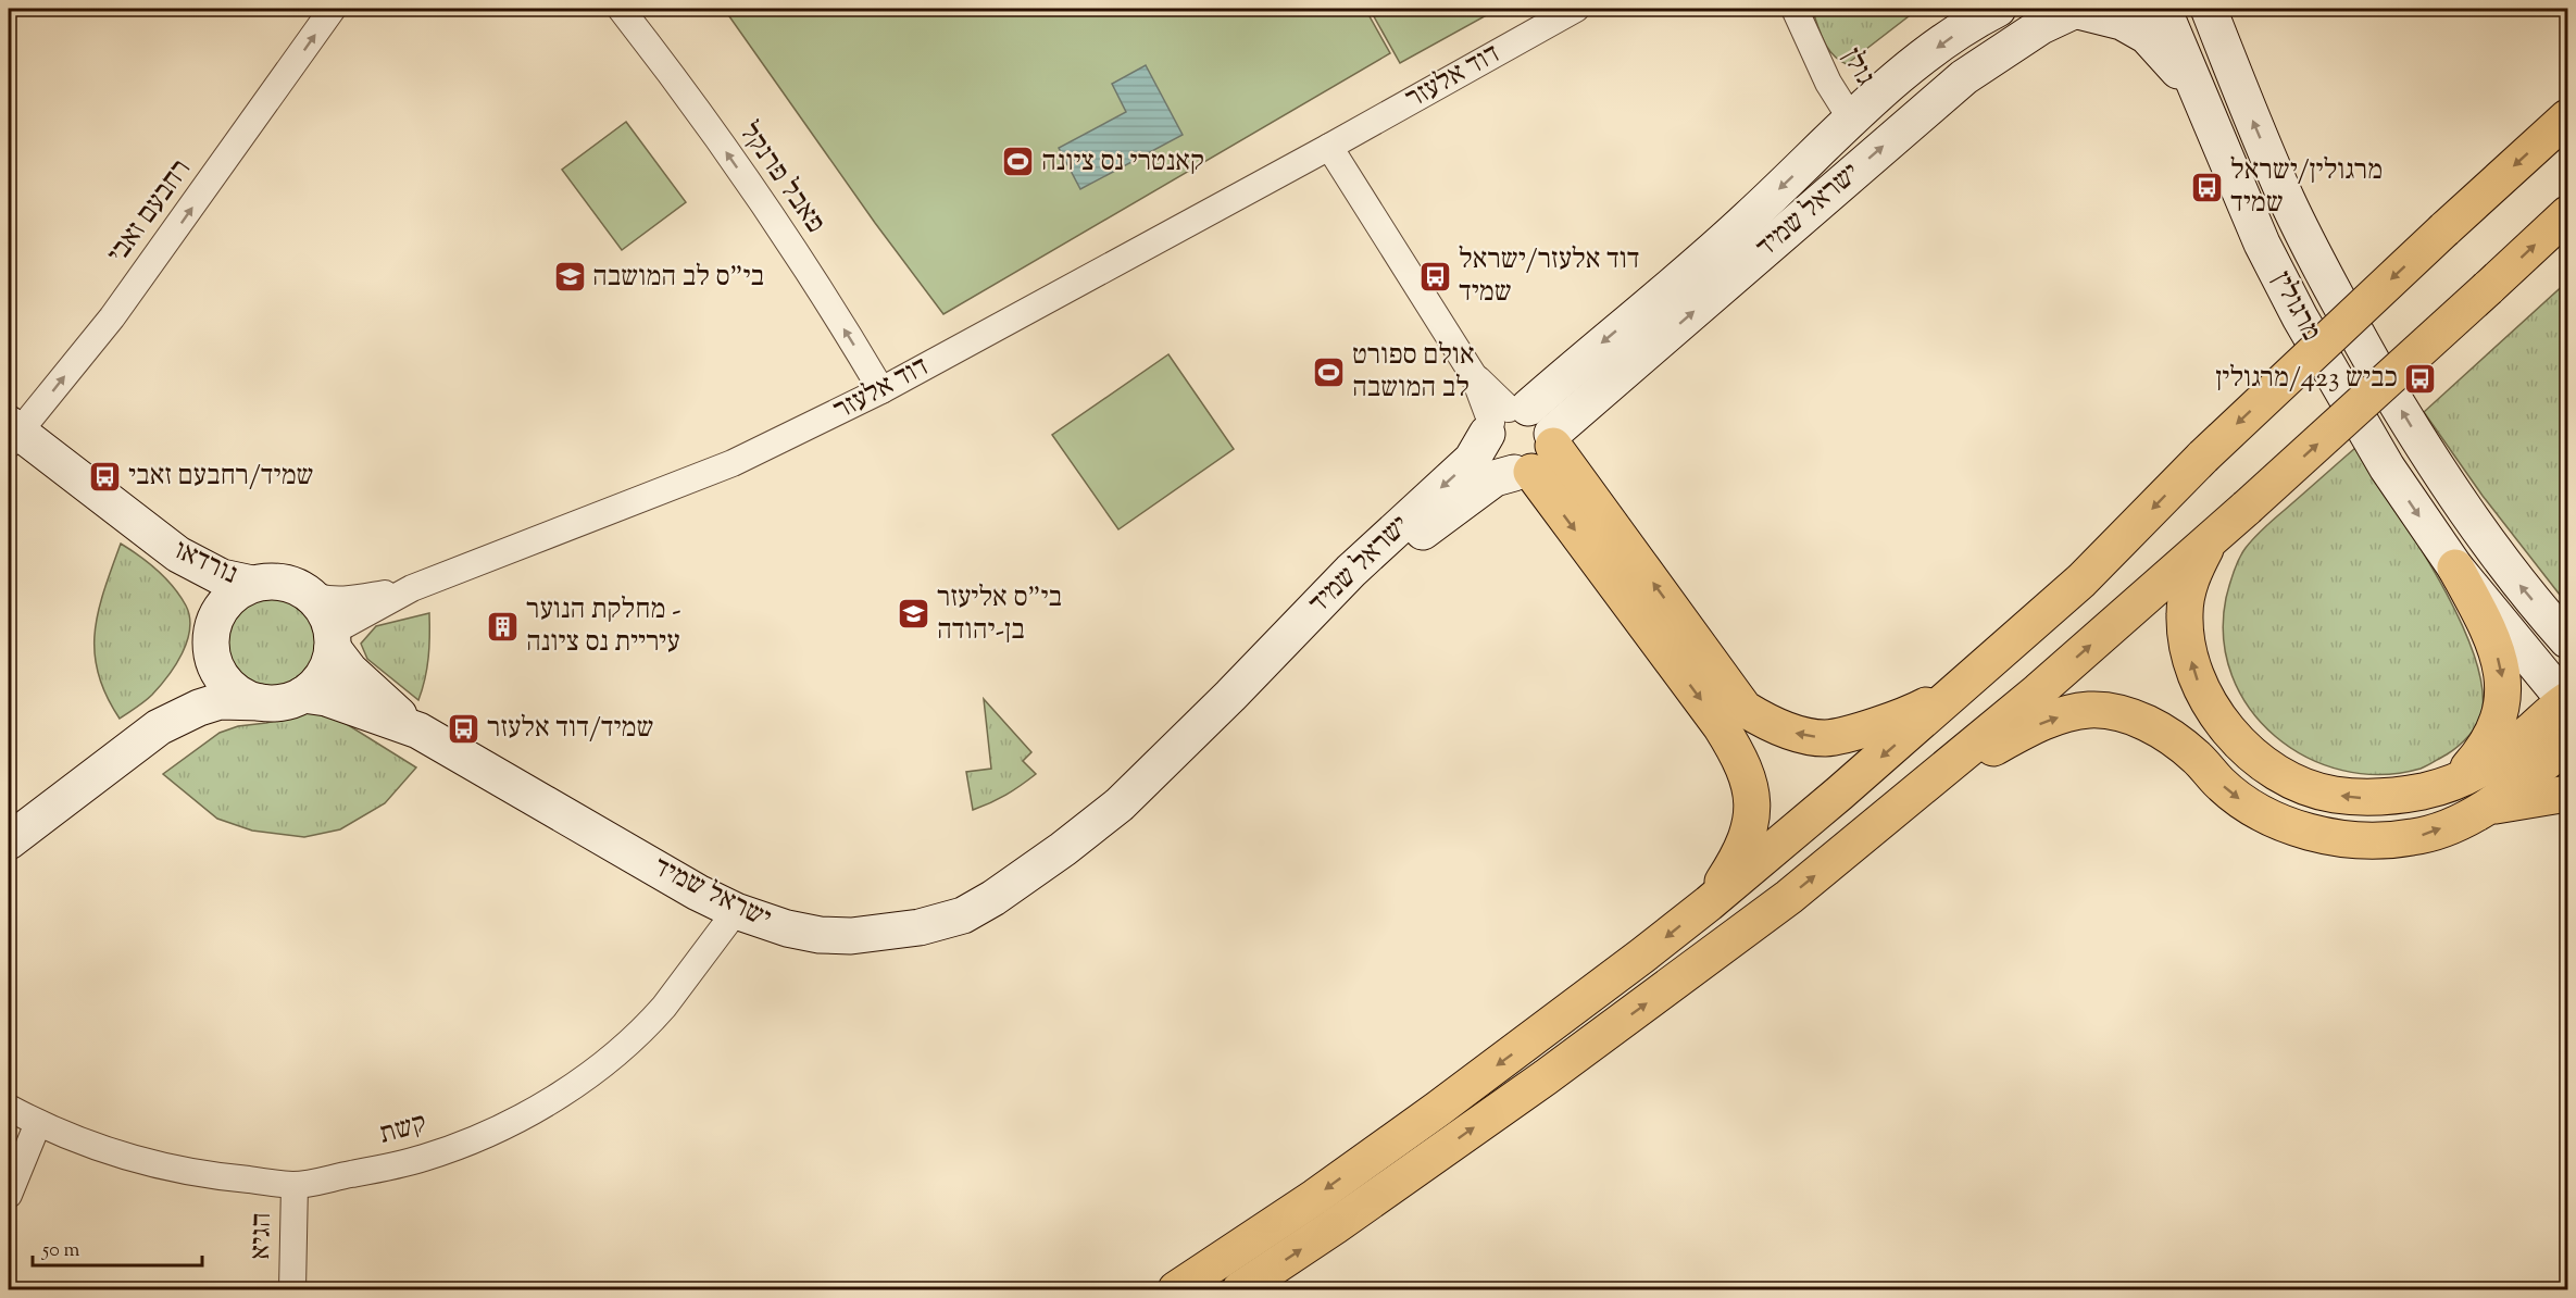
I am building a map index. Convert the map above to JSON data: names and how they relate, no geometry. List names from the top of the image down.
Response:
{
  "streets": {
    "street": [
      "גולן",
      "דוד אלעזר",
      "פאבל פרנקל",
      "ישראל שמיד",
      "רחבעם זאבי",
      "מרגולין",
      "נורדאו",
      "קשת",
      "הגיא"
    ]
  },
  "crossings": [
    ["גולן", "ישראל שמיד"],
    ["דוד אלעזר", "פאבל פרנקל"],
    ["דוד אלעזר", "ישראל שמיד"],
    ["דוד אלעזר", "נורדאו"],
    ["ישראל שמיד", "נורדאו"],
    ["ישראל שמיד", "קשת"],
    ["רחבעם זאבי", "נורדאו"],
    ["קשת", "הגיא"]
  ],
  "one_way": ["פאבל פרנקל", "רחבעם זאבי"],
  "places": {
    "sports": ["קאנטרי נס ציונה", "אולם ספורט לב המושבה"],
    "bus stop": [
      "מרגולין/ישראל שמיד",
      "דוד אלעזר/ישראל שמיד",
      "כביש 423/מרגולין",
      "שמיד/רחבעם זאבי",
      "שמיד/דוד אלעזר"
    ],
    "school or university": ["בי\"ס לב המושבה", "בי\"ס אליעזר בן-יהודה"],
    "building": ["מחלקת הנוער - עיריית נס ציונה"]
  },
  "scale_bar": "50 m"
}
